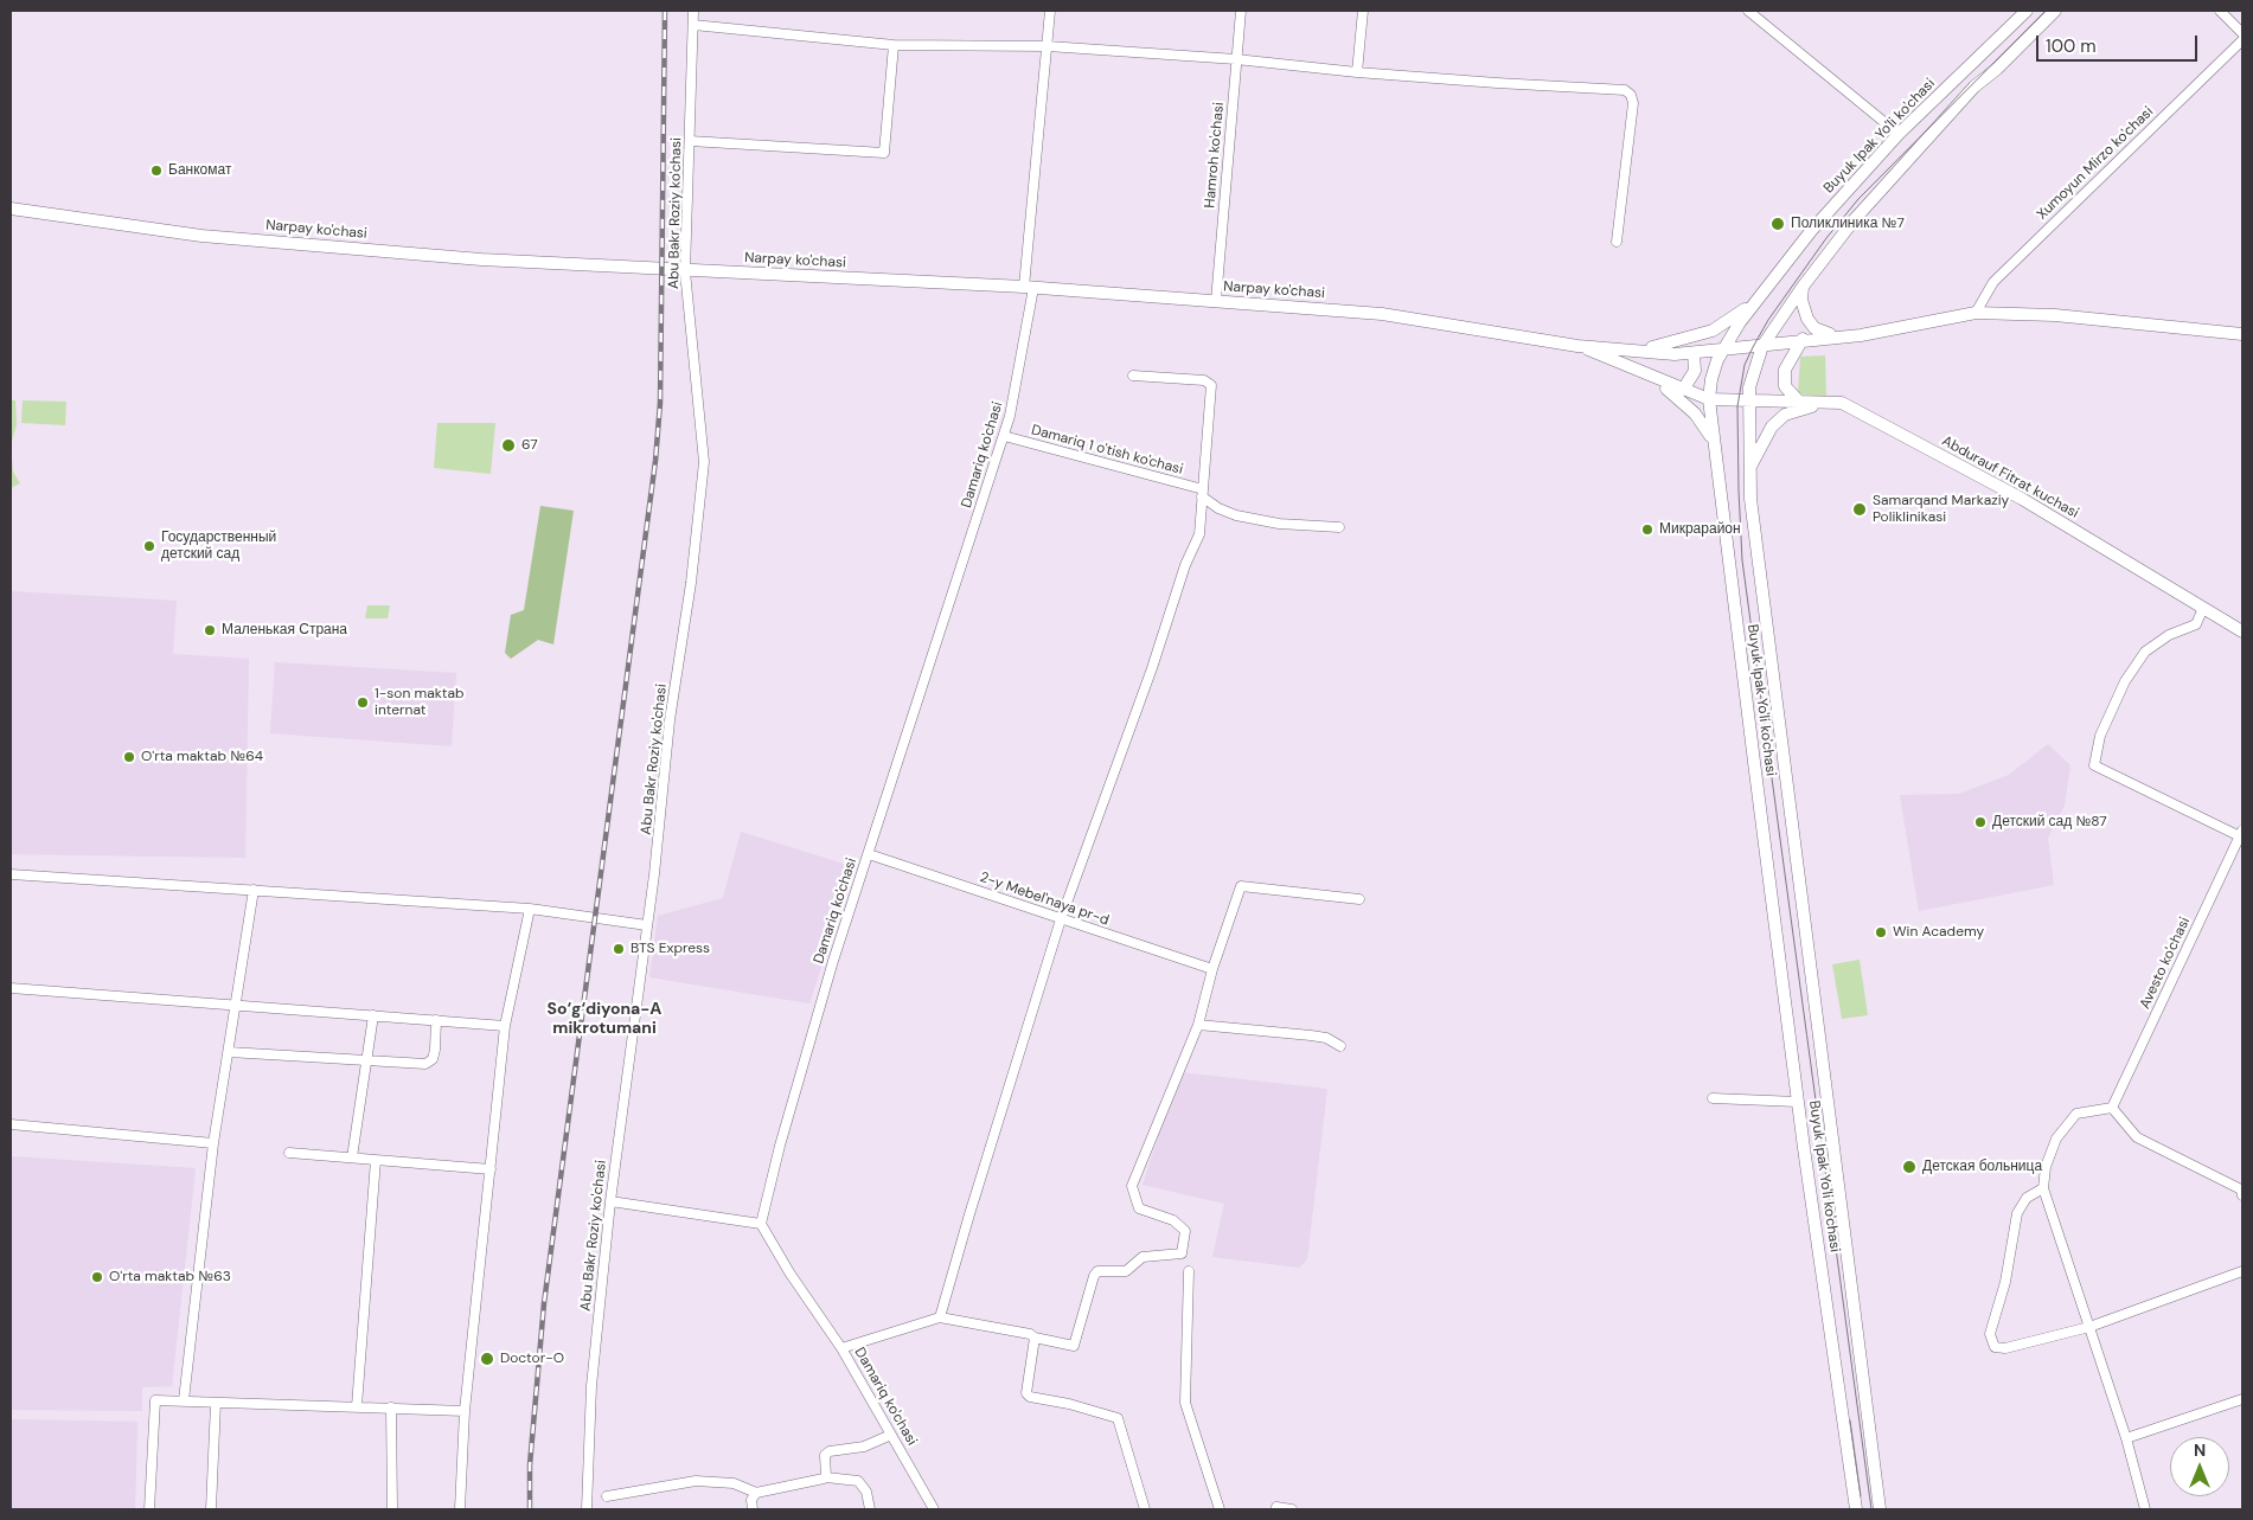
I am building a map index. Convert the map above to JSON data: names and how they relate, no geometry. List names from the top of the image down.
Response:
{
  "streets": {
    "main road": ["Buyuk Ipak Yo'li ko'chasi", "Narpay ko'chasi", "Abdurauf Fitrat kuchasi"],
    "street": [
      "Hamroh ko'chasi",
      "Xumoyun Mirzo ko'chasi",
      "Abu Bakr Roziy ko'chasi",
      "Damariq 1 o'tish ko'chasi",
      "Damariq ko'chasi",
      "2-y Mebel'naya pr-d",
      "Avesto ko'chasi"
    ]
  },
  "crossings": [
    ["Buyuk Ipak Yo'li ko'chasi", "Narpay ko'chasi"],
    ["Buyuk Ipak Yo'li ko'chasi", "Abdurauf Fitrat kuchasi"],
    ["Hamroh ko'chasi", "Narpay ko'chasi"],
    ["Xumoyun Mirzo ko'chasi", "Narpay ko'chasi"],
    ["Abu Bakr Roziy ko'chasi", "Narpay ko'chasi"],
    ["Narpay ko'chasi", "Damariq ko'chasi"],
    ["Narpay ko'chasi", "Abdurauf Fitrat kuchasi"],
    ["Damariq 1 o'tish ko'chasi", "Damariq ko'chasi"],
    ["Damariq ko'chasi", "2-y Mebel'naya pr-d"]
  ],
  "districts": ["So‘g‘diyona-А mikrotumani"],
  "places": [
    "Банкомат",
    "Поликлиника №7",
    "67",
    "Samarqand Markaziy Poliklinikasi",
    "Микрарайон",
    "Государственный детский сад",
    "Маленькая Страна",
    "1-son maktab internat",
    "O'rta maktab №64",
    "Детский сад №87",
    "Win Academy",
    "BTS Express",
    "Детская больница",
    "O'rta maktab №63",
    "Doctor-O"
  ],
  "scale_bar": "100 m",
  "north": "top"
}
